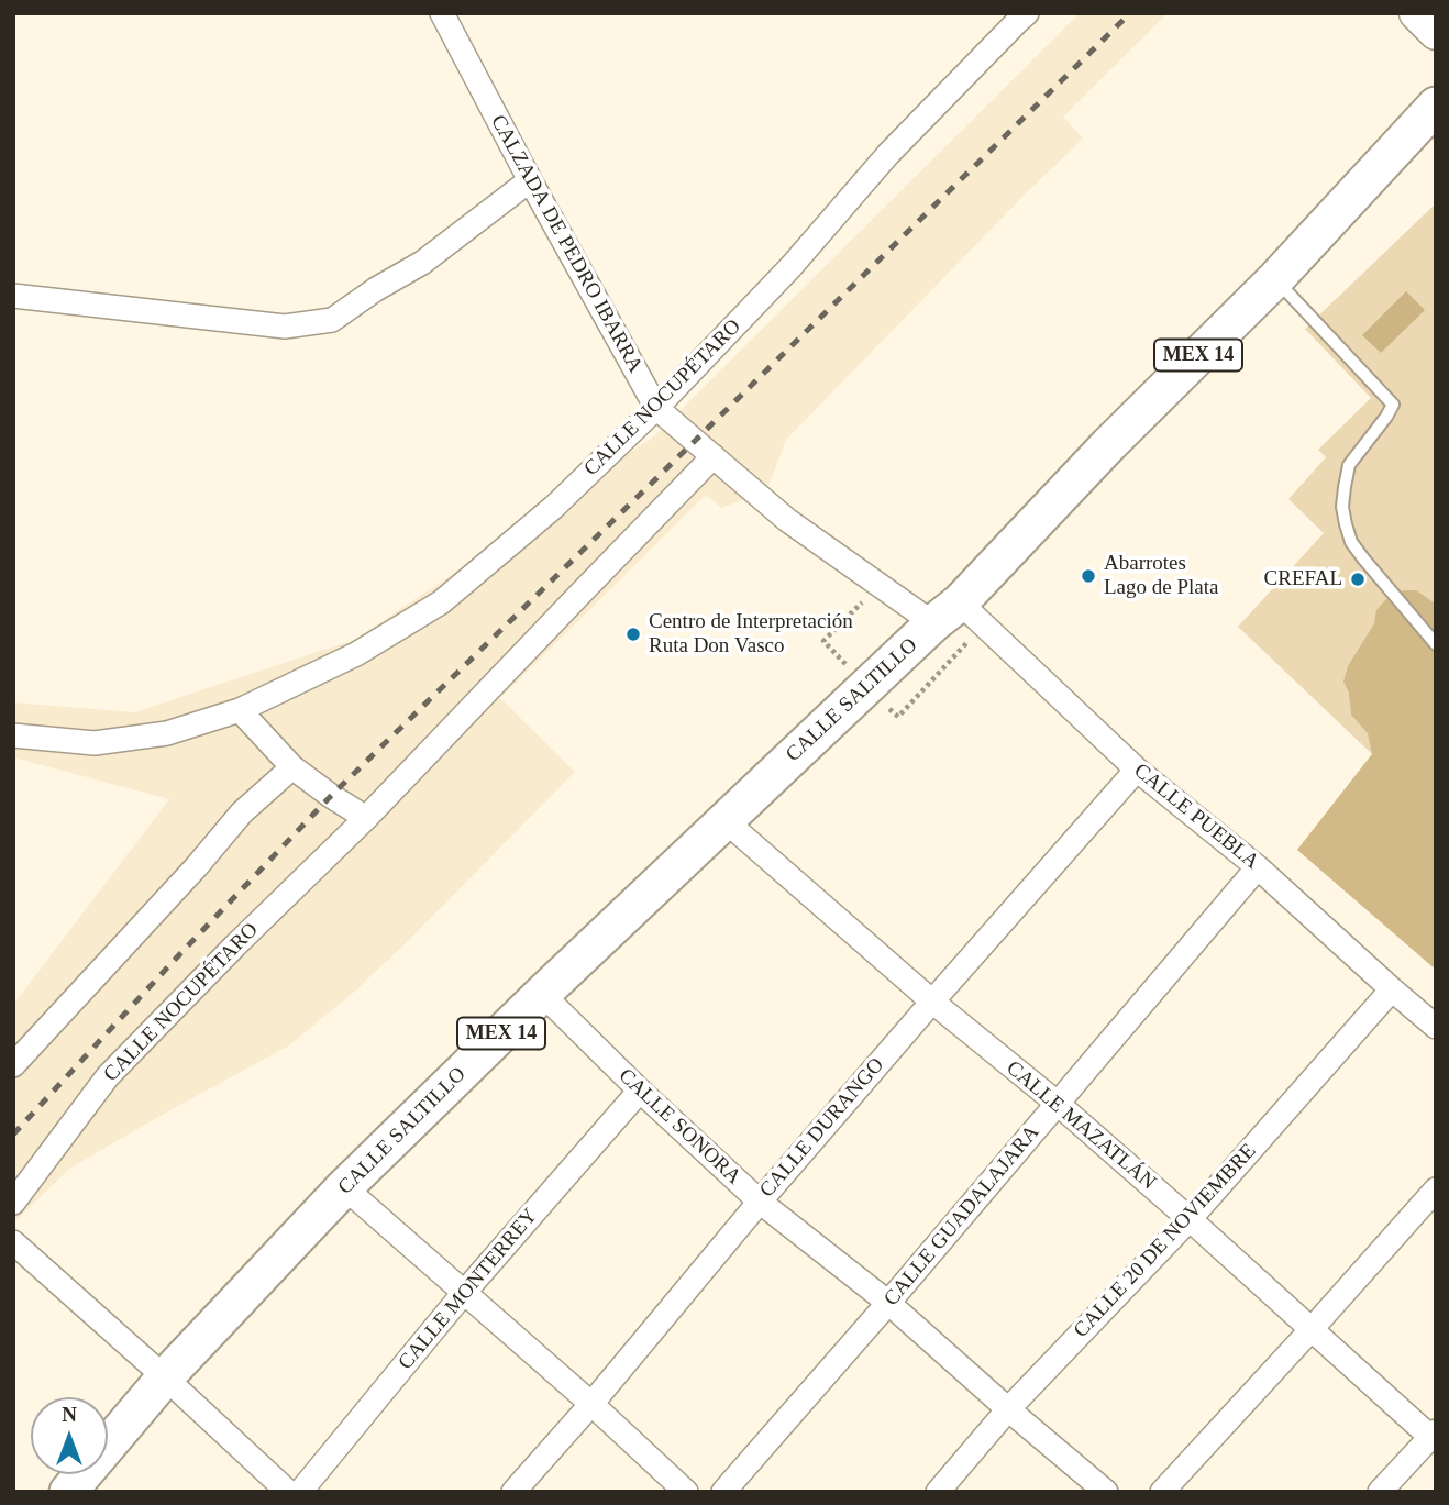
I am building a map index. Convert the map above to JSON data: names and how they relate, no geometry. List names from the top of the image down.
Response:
{
  "streets": {
    "main road": ["MEX 14", "CALLE SALTILLO"],
    "street": [
      "CALZADA DE PEDRO IBARRA",
      "CALLE NOCUPÉTARO",
      "CALLE PUEBLA",
      "CALLE MAZATLÁN",
      "CALLE SONORA",
      "CALLE DURANGO",
      "CALLE GUADALAJARA",
      "CALLE 20 DE NOVIEMBRE",
      "CALLE MONTERREY"
    ]
  },
  "crossings": [
    ["CALZADA DE PEDRO IBARRA", "MEX 14"],
    ["CALZADA DE PEDRO IBARRA", "CALLE NOCUPÉTARO"],
    ["CALZADA DE PEDRO IBARRA", "CALLE SALTILLO"],
    ["CALZADA DE PEDRO IBARRA", "CALLE PUEBLA"],
    ["MEX 14", "CALLE SALTILLO"],
    ["MEX 14", "CALLE PUEBLA"],
    ["CALLE SALTILLO", "CALLE PUEBLA"],
    ["CALLE SALTILLO", "CALLE MAZATLÁN"],
    ["CALLE SALTILLO", "CALLE SONORA"],
    ["CALLE PUEBLA", "CALLE DURANGO"],
    ["CALLE PUEBLA", "CALLE GUADALAJARA"],
    ["CALLE PUEBLA", "CALLE 20 DE NOVIEMBRE"],
    ["CALLE MAZATLÁN", "CALLE DURANGO"],
    ["CALLE MAZATLÁN", "CALLE GUADALAJARA"],
    ["CALLE MAZATLÁN", "CALLE 20 DE NOVIEMBRE"],
    ["CALLE SONORA", "CALLE DURANGO"],
    ["CALLE SONORA", "CALLE GUADALAJARA"],
    ["CALLE SONORA", "CALLE 20 DE NOVIEMBRE"],
    ["CALLE SONORA", "CALLE MONTERREY"]
  ],
  "places": ["Abarrotes Lago de Plata", "CREFAL", "Centro de Interpretación Ruta Don Vasco"],
  "north": "top"
}
